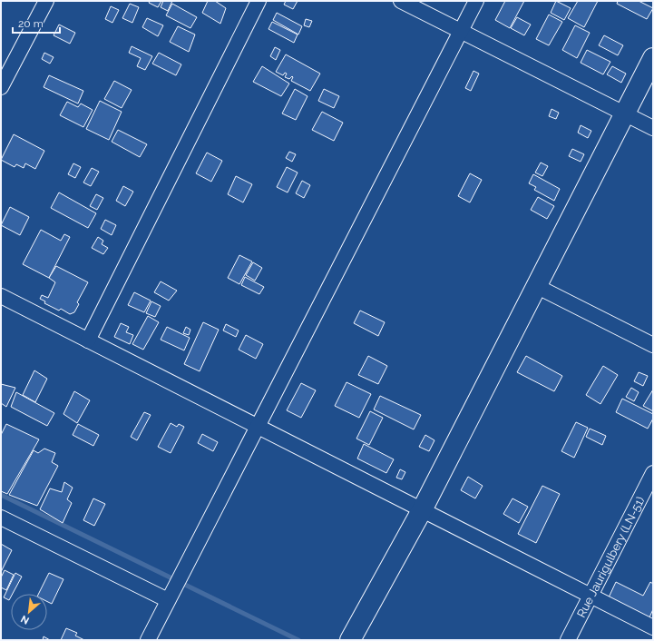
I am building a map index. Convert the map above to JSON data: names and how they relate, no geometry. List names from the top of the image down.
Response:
{
  "streets": {
    "street": ["Rue Jaurigulbery (LN-51)"]
  },
  "scale_bar": "20 m",
  "north": "bottom left"
}
